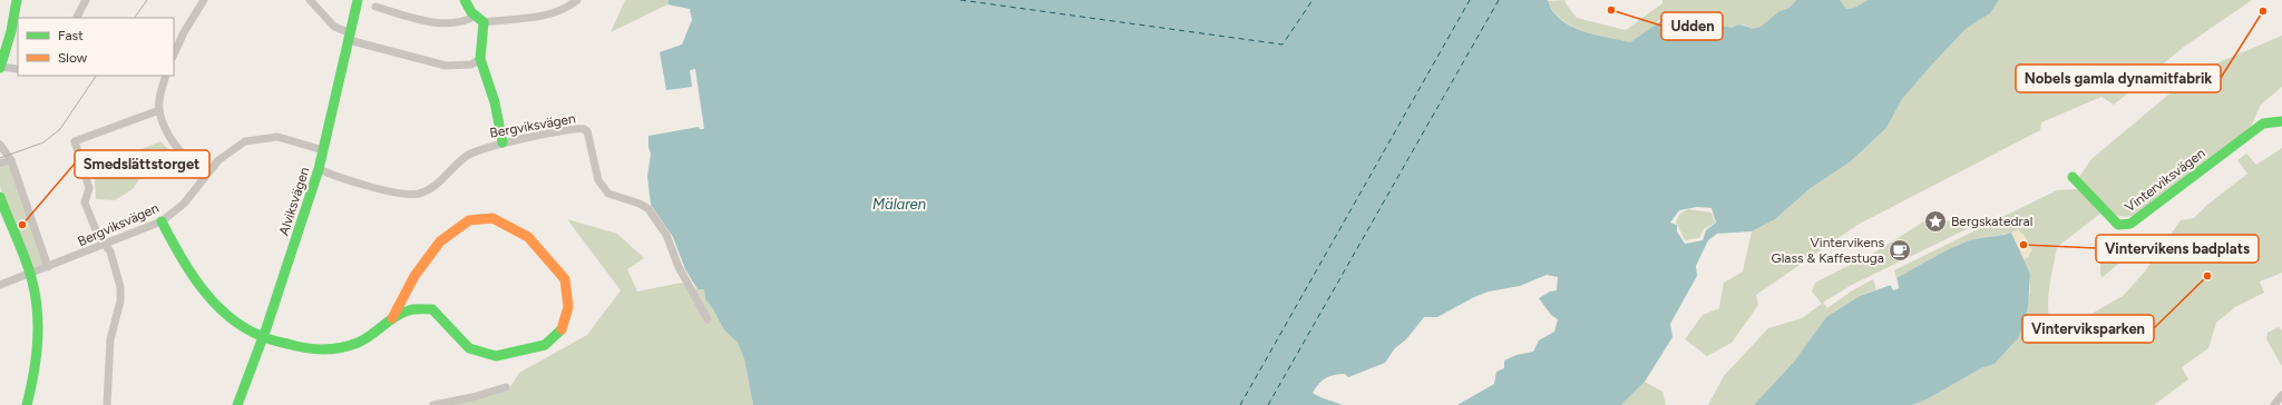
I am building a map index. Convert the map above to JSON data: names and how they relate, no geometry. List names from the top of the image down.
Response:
{
  "streets": {
    "street": ["Bergviksvägen", "Vinterviksvägen", "Alviksvägen"]
  },
  "crossings": [
    ["Bergviksvägen", "Alviksvägen"]
  ],
  "water": ["Mälaren"],
  "places": {
    "other": [
      "Udden",
      "Nobels gamla dynamitfabrik",
      "Smedslättstorget",
      "Vintervikens badplats",
      "Vinterviksparken"
    ],
    "place": ["Bergskatedral"],
    "cafe": ["Vintervikens Glass & Kaffestuga"]
  },
  "legend": ["Fast", "Slow"]
}
